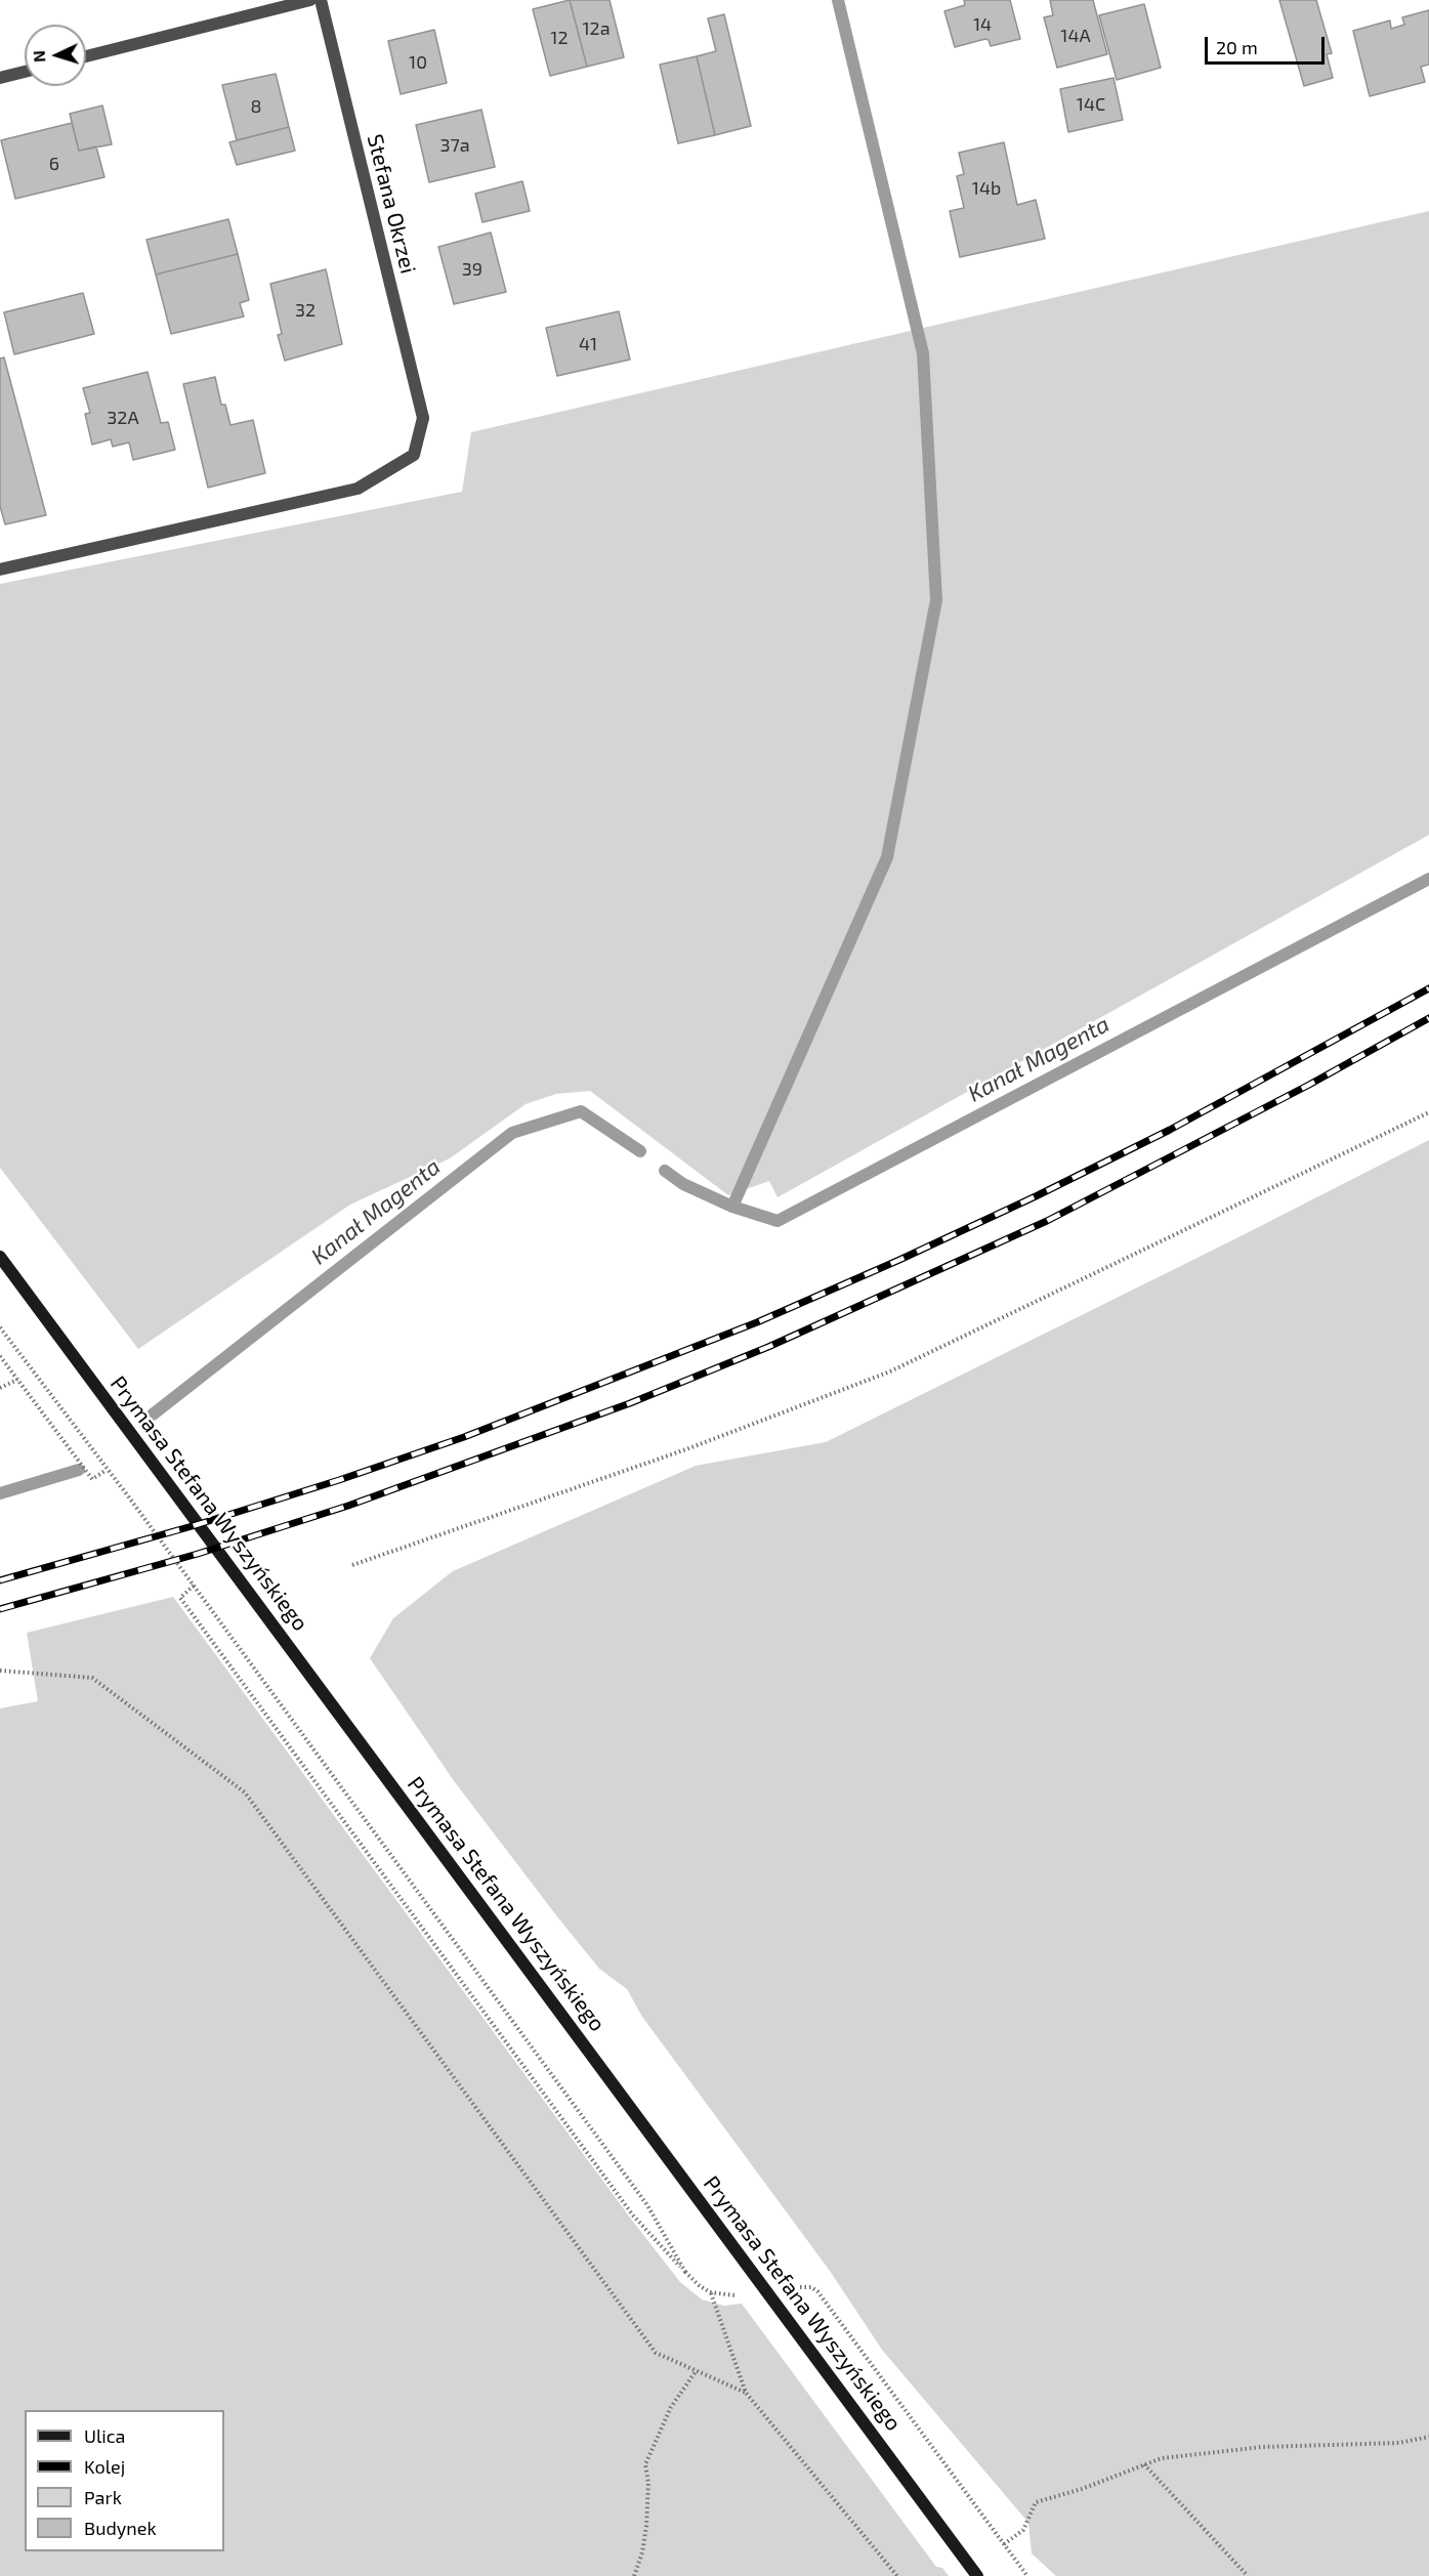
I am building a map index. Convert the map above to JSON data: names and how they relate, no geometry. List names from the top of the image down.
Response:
{
  "streets": {
    "main road": ["Prymasa Stefana Wyszyńskiego"],
    "street": ["Stefana Okrzei"]
  },
  "water": ["Kanał Magenta"],
  "house_numbers": [
    "14",
    "12a",
    "14A",
    "12",
    "10",
    "14C",
    "8",
    "37a",
    "6",
    "14b",
    "39",
    "32",
    "41",
    "32A"
  ],
  "legend": [
    "Ulica",
    "Kolej",
    "Park",
    "Budynek"
  ],
  "scale_bar": "20 m",
  "north": "left"
}
